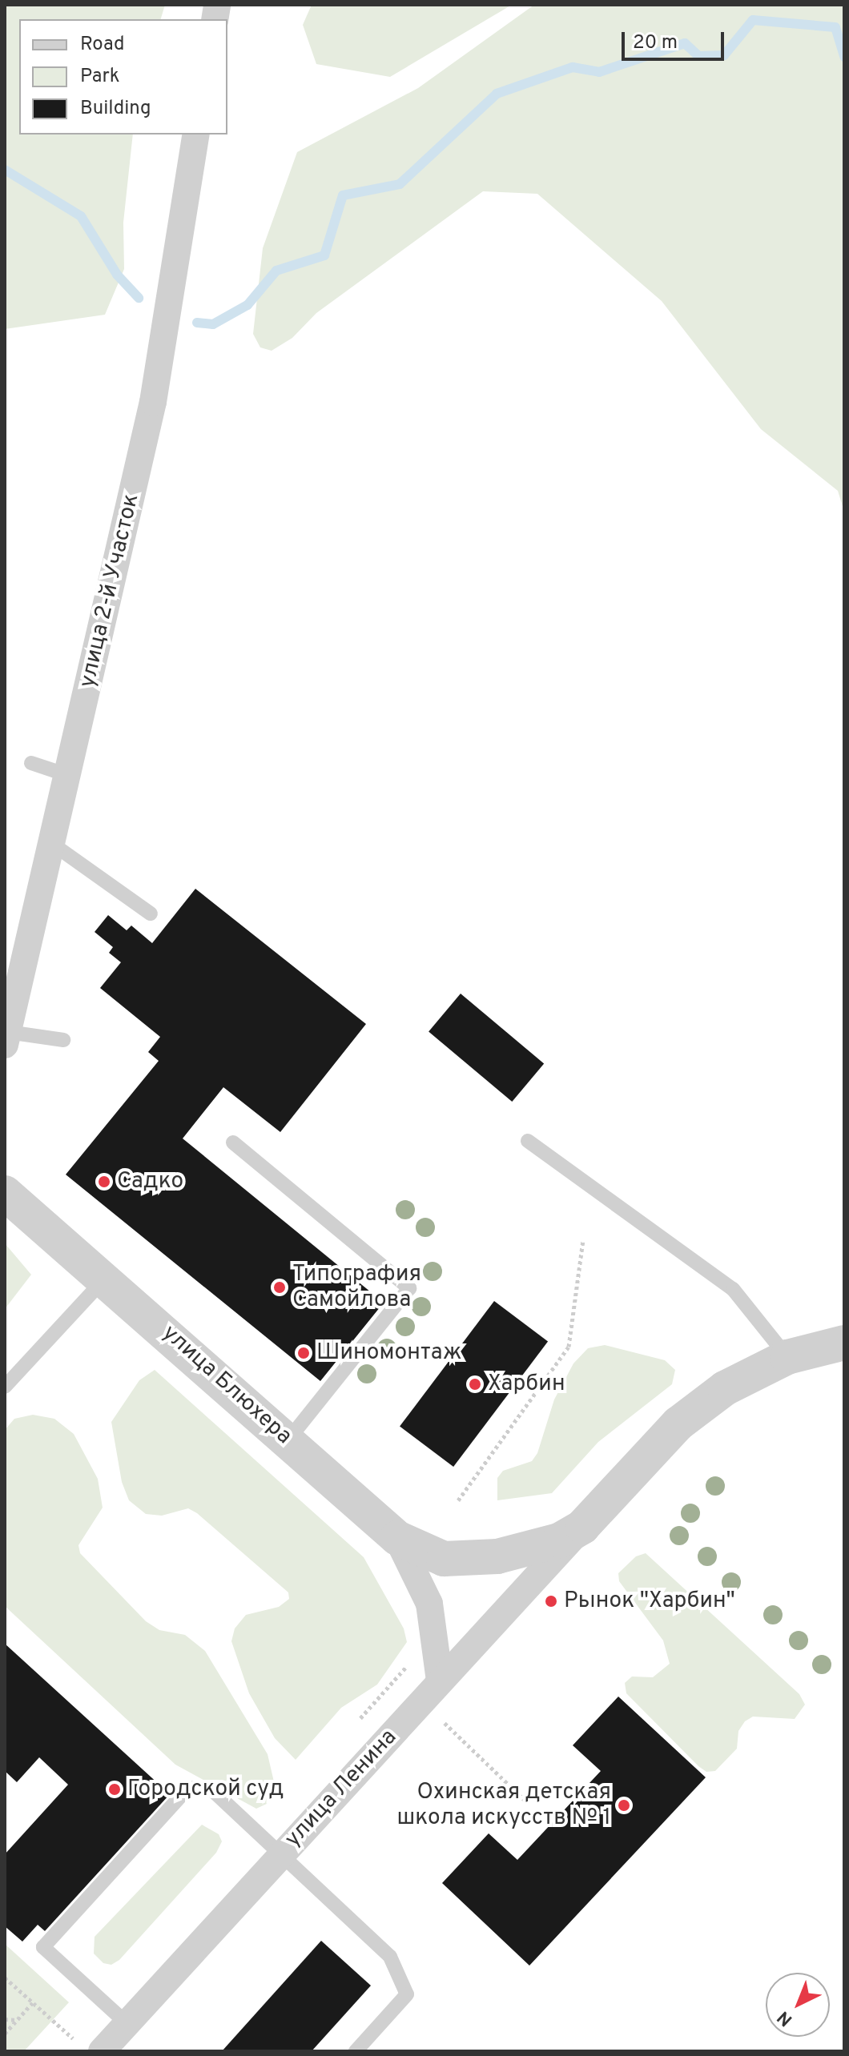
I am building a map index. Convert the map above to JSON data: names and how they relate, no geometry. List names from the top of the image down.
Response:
{
  "streets": {
    "street": ["улица 2-й Участок", "улица Блюхера", "улица Ленина"]
  },
  "crossings": [
    ["улица Блюхера", "улица Ленина"]
  ],
  "places": [
    "Садко",
    "Типография Самойлова",
    "Шиномонтаж",
    "Харбин",
    "Рынок \"Харбин\"",
    "Городской суд",
    "Охинская детская школа искусств № 1"
  ],
  "legend": ["Road", "Park", "Building"],
  "scale_bar": "20 m",
  "north": "bottom left"
}
